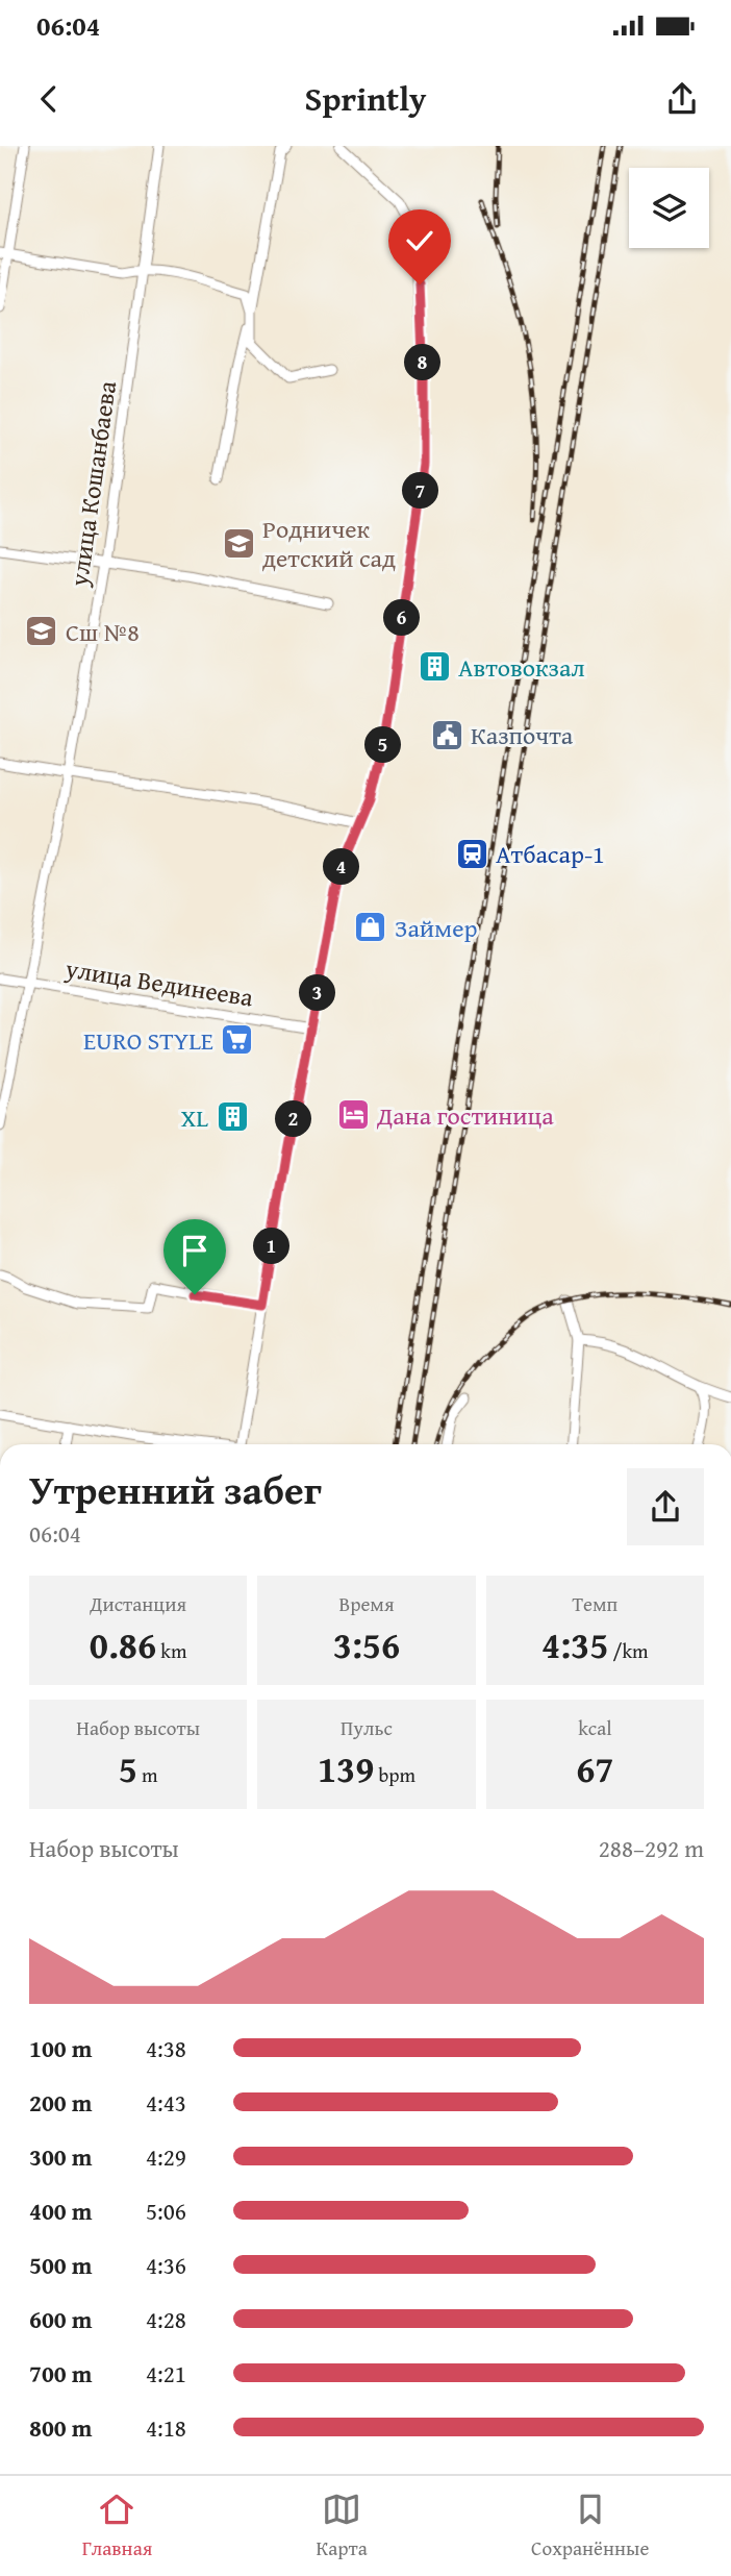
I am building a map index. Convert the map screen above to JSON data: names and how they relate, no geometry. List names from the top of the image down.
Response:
{
  "streets": {
    "street": ["улица Кошанбаева", "улица Вединеева"]
  },
  "crossings": [
    ["улица Кошанбаева", "улица Вединеева"]
  ],
  "places": {
    "school or university": ["Родничек детский сад", "Сш №8"],
    "building": ["Автовокзал", "XL"],
    "public building": ["Казпочта"],
    "station": ["Атбасар-1"],
    "shop": ["Займер"],
    "supermarket": ["EURO STYLE"],
    "hotel": ["Дана гостиница"]
  },
  "page": {
    "status": "06:04",
    "header": "Sprintly",
    "pins": [
      "8",
      "7",
      "6",
      "5",
      "4",
      "3",
      "2",
      "1"
    ],
    "heading": ["Утренний забег", "06:04"],
    "stats": [
      ["Дистанция", "0.86 km"],
      ["Время", "3:56"],
      ["Темп", "4:35 /km"],
      ["Набор высоты", "5 m"],
      ["Пульс", "139 bpm"],
      ["kcal", "67"]
    ],
    "chart": ["Набор высоты", "288–292 m"],
    "list": [
      {
        "name": "100 m",
        "note": "4:38"
      },
      {
        "name": "200 m",
        "note": "4:43"
      },
      {
        "name": "300 m",
        "note": "4:29"
      },
      {
        "name": "400 m",
        "note": "5:06"
      },
      {
        "name": "500 m",
        "note": "4:36"
      },
      {
        "name": "600 m",
        "note": "4:28"
      },
      {
        "name": "700 m",
        "note": "4:21"
      },
      {
        "name": "800 m",
        "note": "4:18"
      }
    ],
    "tabs": ["Главная", "Карта", "Сохранённые"]
  }
}
